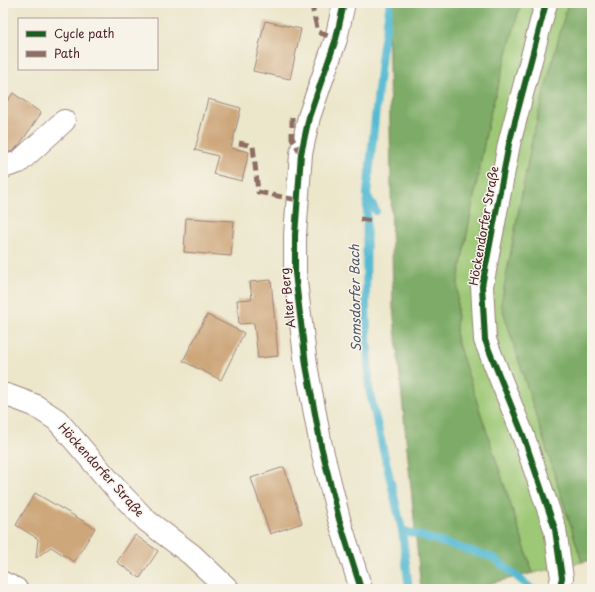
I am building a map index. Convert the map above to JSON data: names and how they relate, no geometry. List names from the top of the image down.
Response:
{
  "streets": {
    "street": ["Höckendorfer Straße", "Alter Berg"]
  },
  "water": ["Somsdorfer Bach"],
  "legend": ["Cycle path", "Path"]
}
